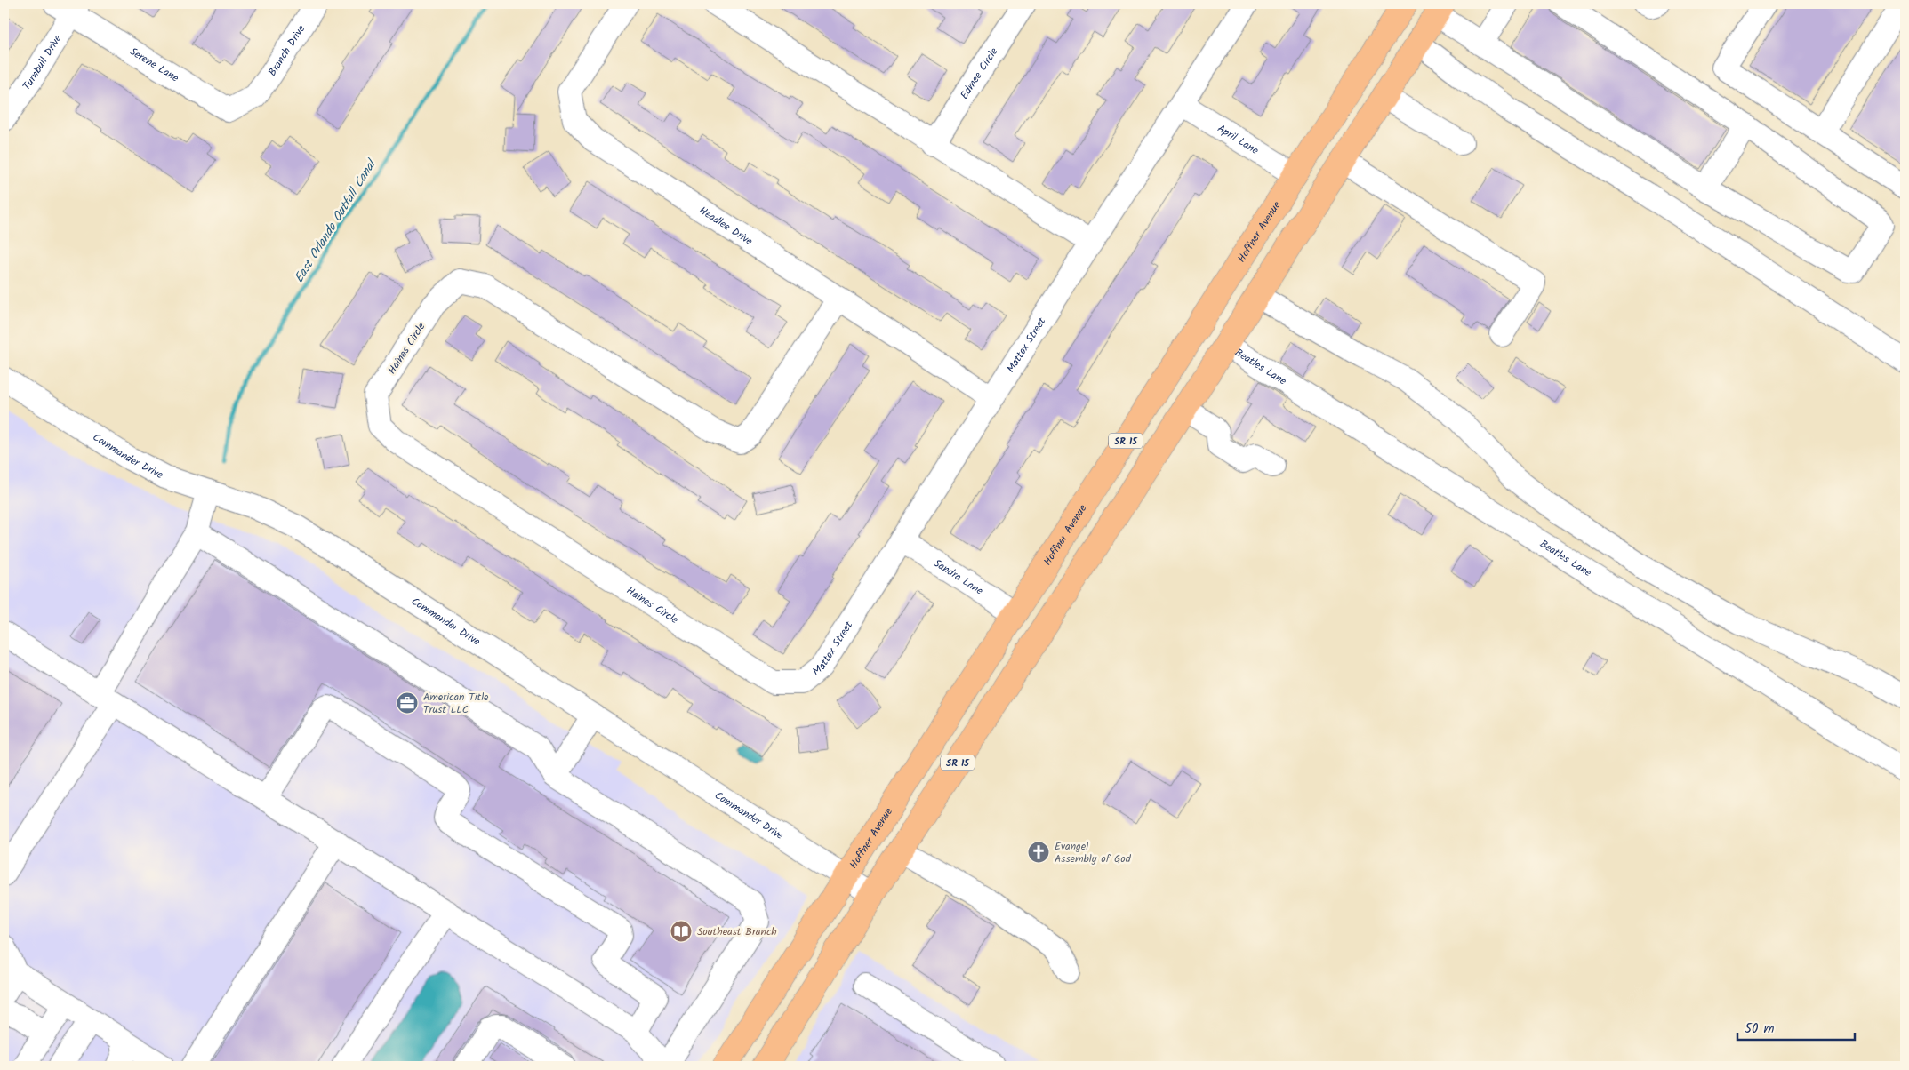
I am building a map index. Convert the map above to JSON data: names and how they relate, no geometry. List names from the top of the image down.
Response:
{
  "streets": {
    "main road": ["Hoffner Avenue", "SR 15"],
    "street": [
      "Branch Drive",
      "Turnbull Drive",
      "Serene Lane",
      "Edmee Circle",
      "April Lane",
      "Headlee Drive",
      "Mattox Street",
      "Haines Circle",
      "Beatles Lane",
      "Commander Drive",
      "Sandra Lane"
    ]
  },
  "crossings": [
    ["Branch Drive", "Serene Lane"],
    ["Turnbull Drive", "Serene Lane"],
    ["April Lane", "Hoffner Avenue"],
    ["April Lane", "Mattox Street"],
    ["Headlee Drive", "Mattox Street"],
    ["Headlee Drive", "Haines Circle"],
    ["Hoffner Avenue", "Commander Drive"],
    ["Hoffner Avenue", "Sandra Lane"],
    ["Mattox Street", "Haines Circle"],
    ["Mattox Street", "Sandra Lane"],
    ["Beatles Lane", "SR 15"],
    ["SR 15", "Commander Drive"]
  ],
  "water": ["East Orlando Outfall Canal"],
  "places": {
    "office": ["American Title Trust LLC"],
    "church": ["Evangel Assembly of God"],
    "library": ["Southeast Branch"]
  },
  "scale_bar": "50 m"
}
